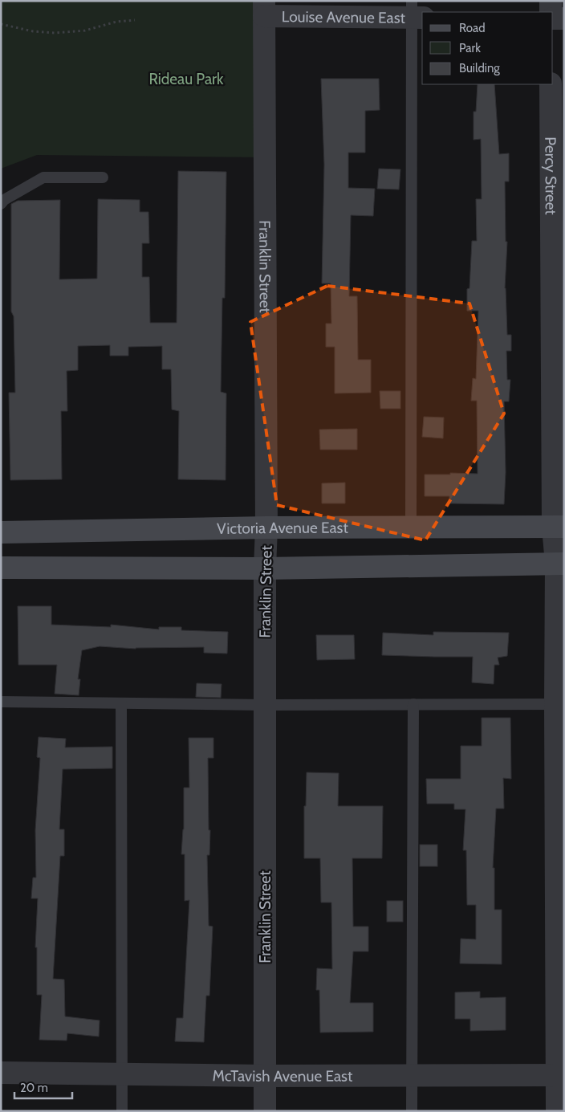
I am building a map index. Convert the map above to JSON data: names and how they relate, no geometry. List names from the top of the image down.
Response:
{
  "streets": {
    "main road": ["Victoria Avenue East"],
    "street": [
      "Louise Avenue East",
      "Percy Street",
      "Franklin Street",
      "McTavish Avenue East"
    ]
  },
  "crossings": [
    ["Louise Avenue East", "Franklin Street"],
    ["Percy Street", "Victoria Avenue East"],
    ["Percy Street", "McTavish Avenue East"],
    ["Franklin Street", "Victoria Avenue East"],
    ["Franklin Street", "McTavish Avenue East"]
  ],
  "parks": ["Rideau Park"],
  "legend": ["Road", "Park", "Building"],
  "scale_bar": "20 m"
}
